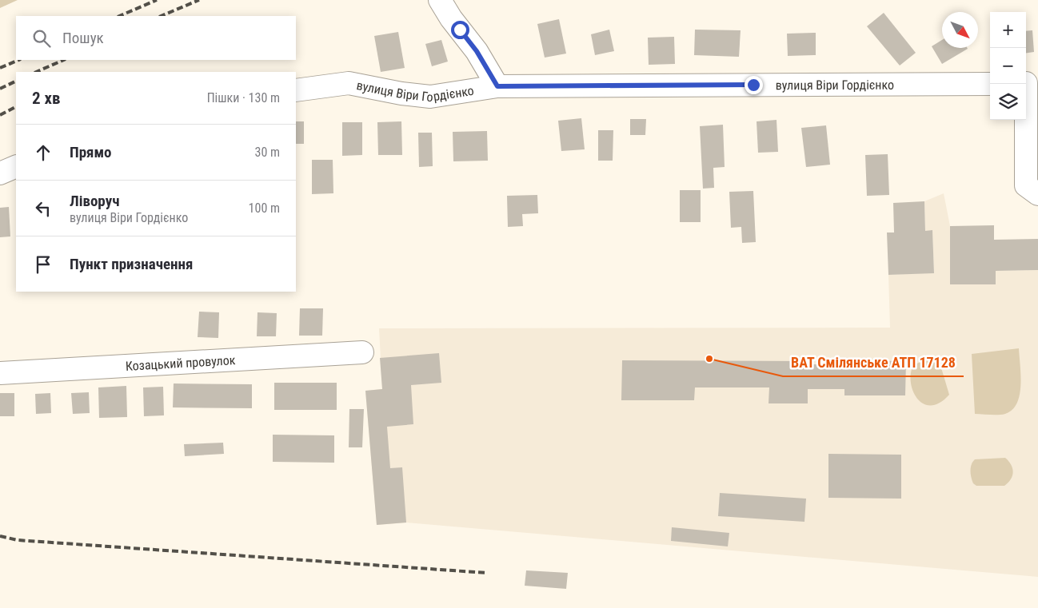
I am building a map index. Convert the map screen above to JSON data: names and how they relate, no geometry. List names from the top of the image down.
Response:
{
  "streets": {
    "street": ["вулиця Віри Гордієнко", "Козацький провулок"]
  },
  "places": ["ВАТ Смілянське АТП 17128"],
  "north": "bottom right",
  "page": {
    "map_buttons": ["+", "−"],
    "search": "Пошук",
    "heading": ["2 хв", "Пішки · 130 m"],
    "list": [
      ["Прямо", "30 m"],
      ["Ліворуч", "вулиця Віри Гордієнко", "100 m"],
      "Пункт призначення"
    ]
  }
}
